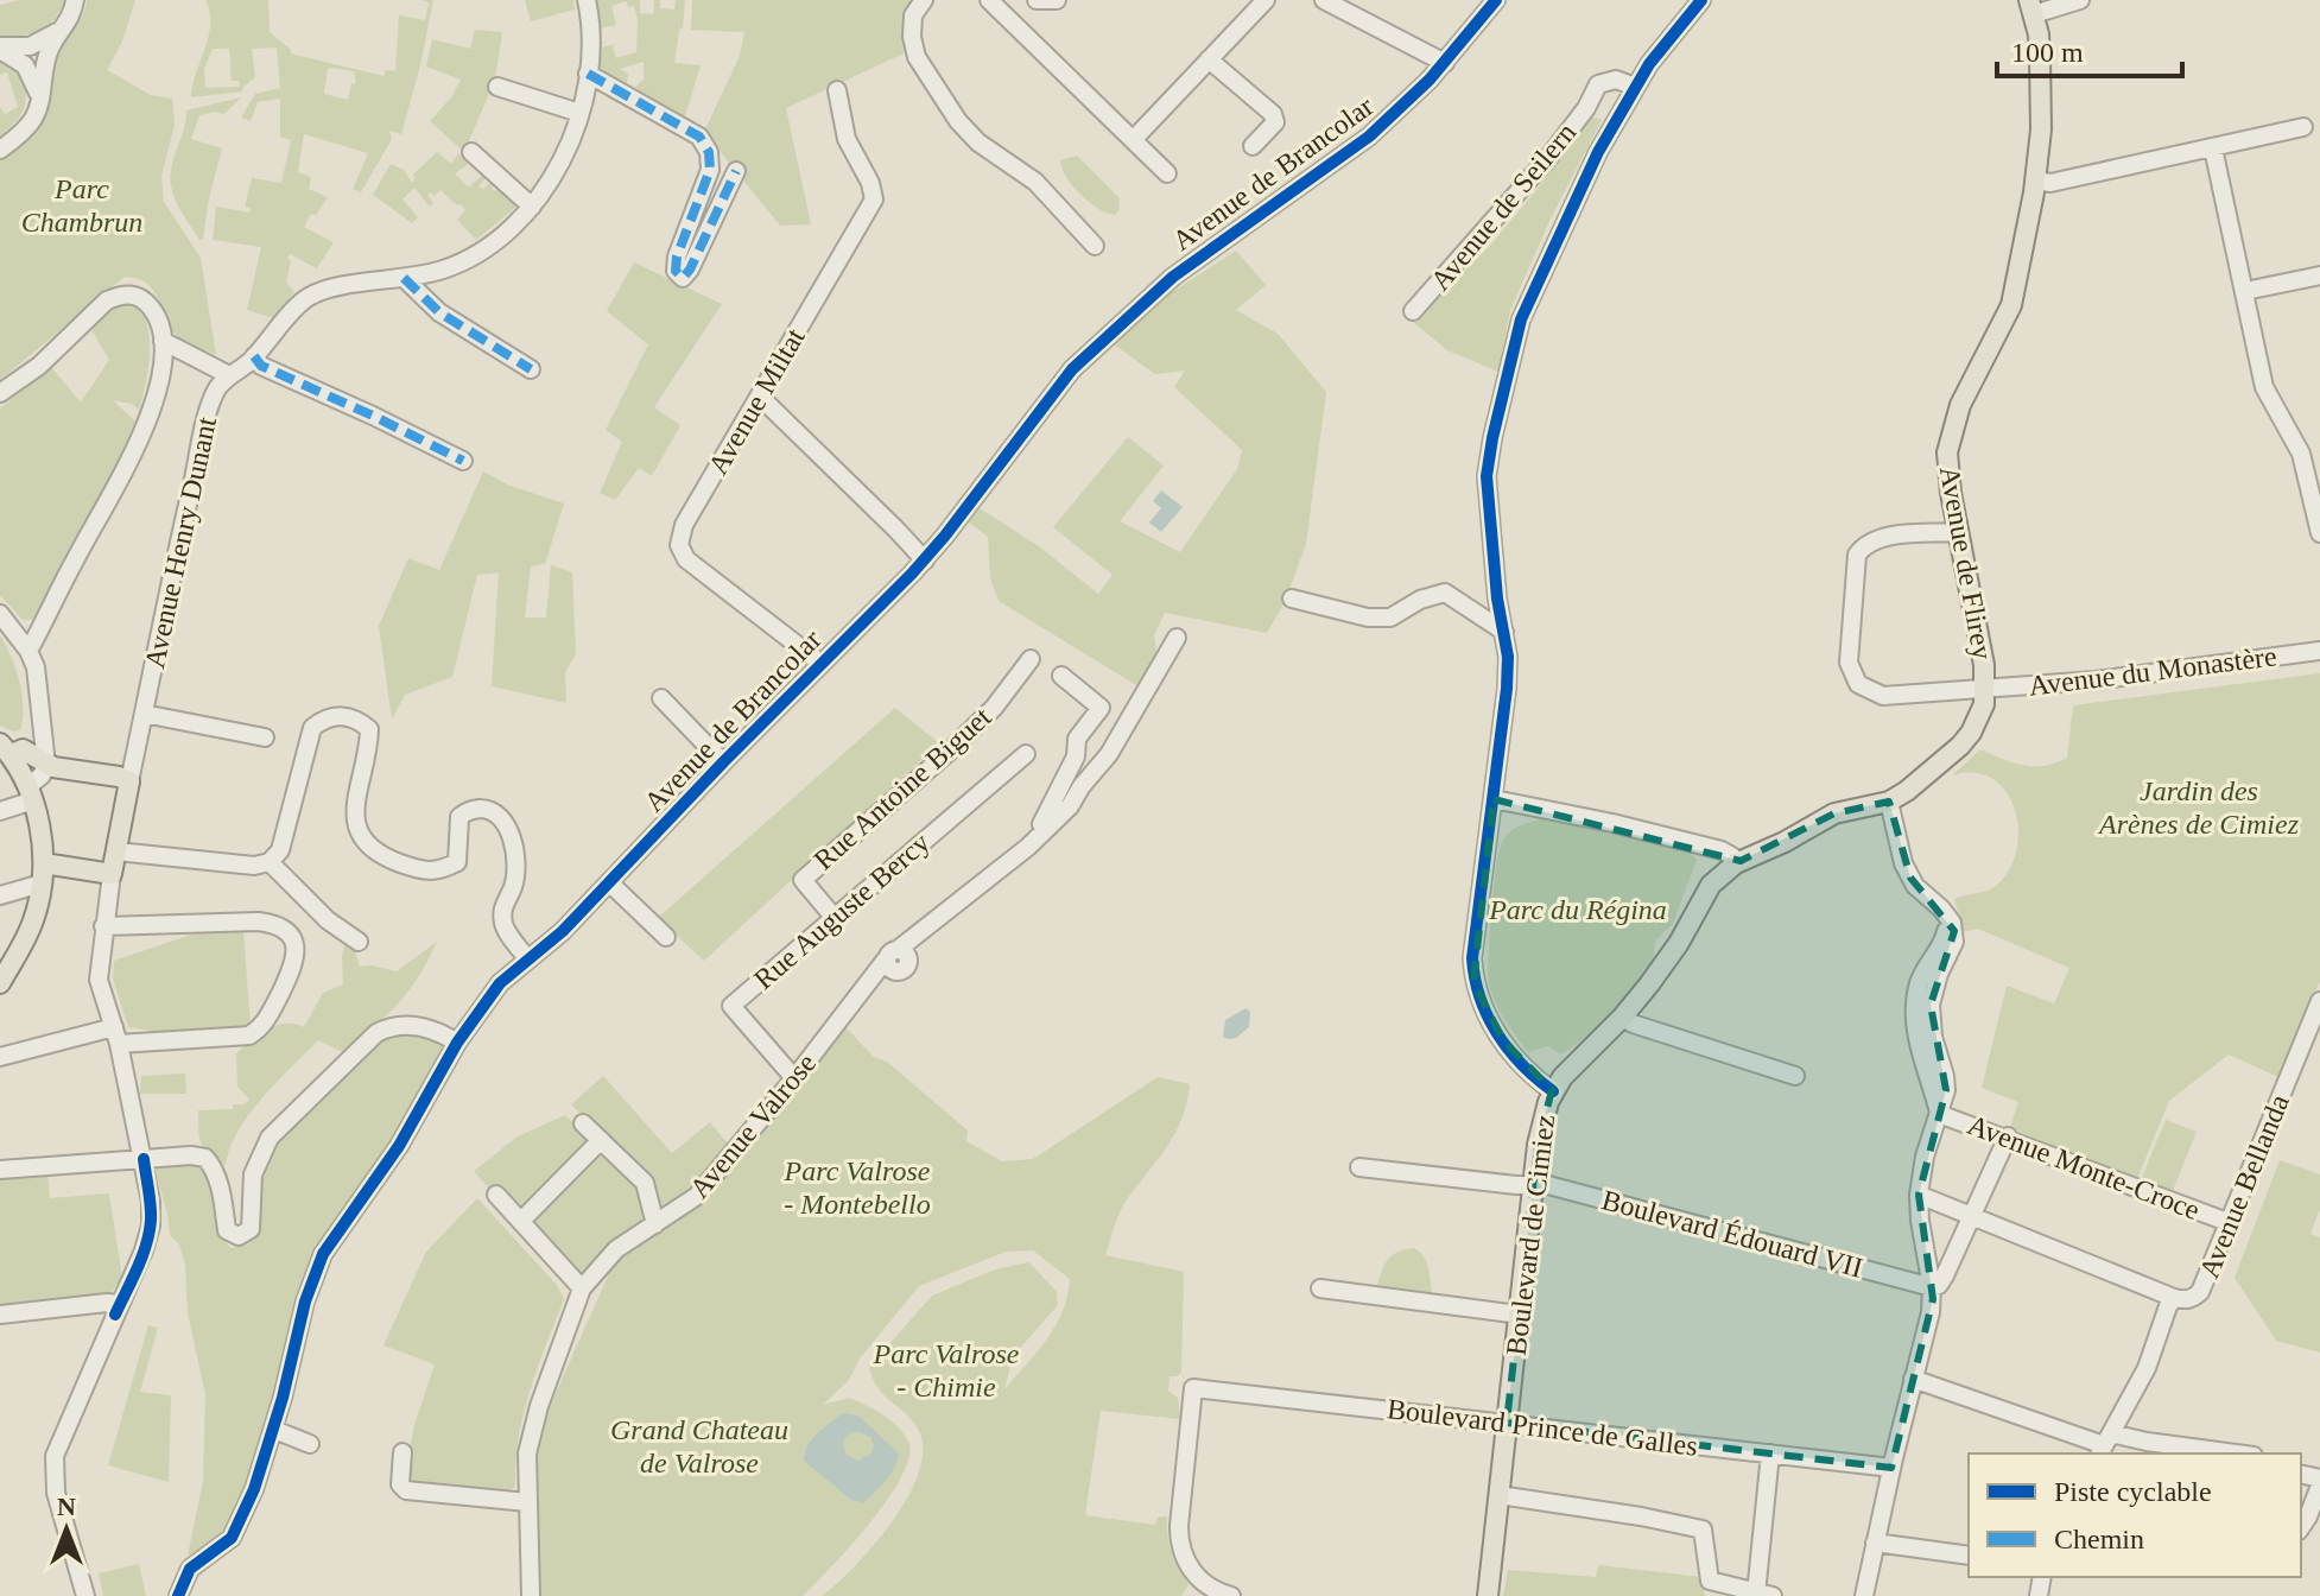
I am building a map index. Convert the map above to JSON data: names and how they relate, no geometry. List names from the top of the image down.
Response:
{
  "streets": {
    "main road": ["Avenue de Flirey", "Boulevard de Cimiez"],
    "street": [
      "Avenue de Brancolar",
      "Avenue de Seilern",
      "Avenue Miltat",
      "Avenue Henry Dunant",
      "Avenue du Monastère",
      "Rue Antoine Biguet",
      "Rue Auguste Bercy",
      "Avenue Valrose",
      "Avenue Monte-Croce",
      "Avenue Bellanda",
      "Boulevard Édouard VII",
      "Boulevard Prince de Galles"
    ]
  },
  "crossings": [
    ["Avenue de Brancolar", "Avenue Miltat"],
    ["Avenue de Flirey", "Avenue du Monastère"],
    ["Avenue de Flirey", "Boulevard de Cimiez"],
    ["Avenue du Monastère", "Boulevard de Cimiez"],
    ["Rue Antoine Biguet", "Rue Auguste Bercy"],
    ["Rue Auguste Bercy", "Avenue Valrose"],
    ["Avenue Monte-Croce", "Avenue Bellanda"],
    ["Boulevard Édouard VII", "Boulevard de Cimiez"],
    ["Boulevard de Cimiez", "Boulevard Prince de Galles"]
  ],
  "parks": [
    "Parc Chambrun",
    "Jardin des Arènes de Cimiez",
    "Parc du Régina",
    "Parc Valrose - Montebello",
    "Parc Valrose - Chimie",
    "Grand Chateau de Valrose"
  ],
  "legend": ["Piste cyclable", "Chemin"],
  "scale_bar": "100 m",
  "north": "top"
}
